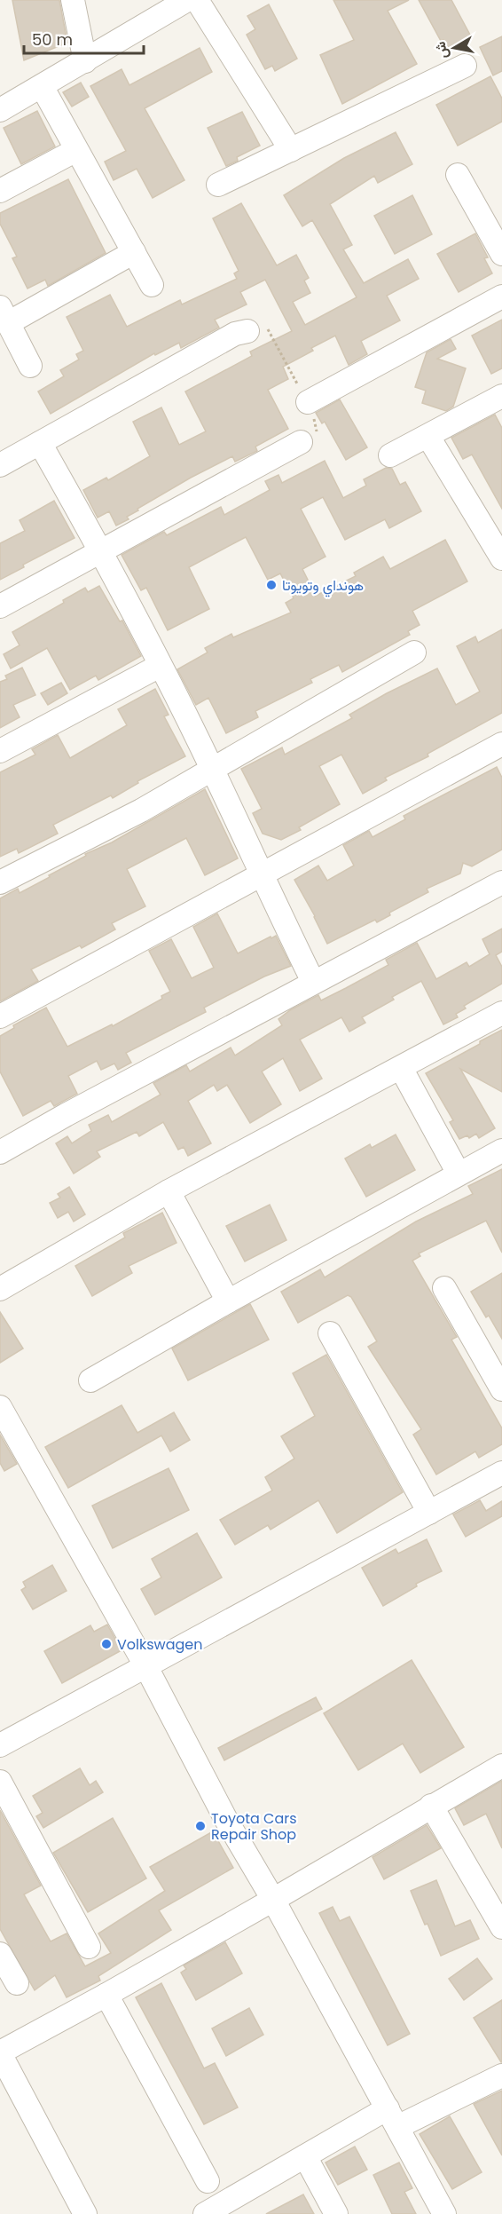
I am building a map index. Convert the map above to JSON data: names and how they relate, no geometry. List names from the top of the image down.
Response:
{
  "places": ["هونداي وتويوتا", "Volkswagen", "Toyota Cars Repair Shop"],
  "scale_bar": "50 m",
  "north": "left"
}
